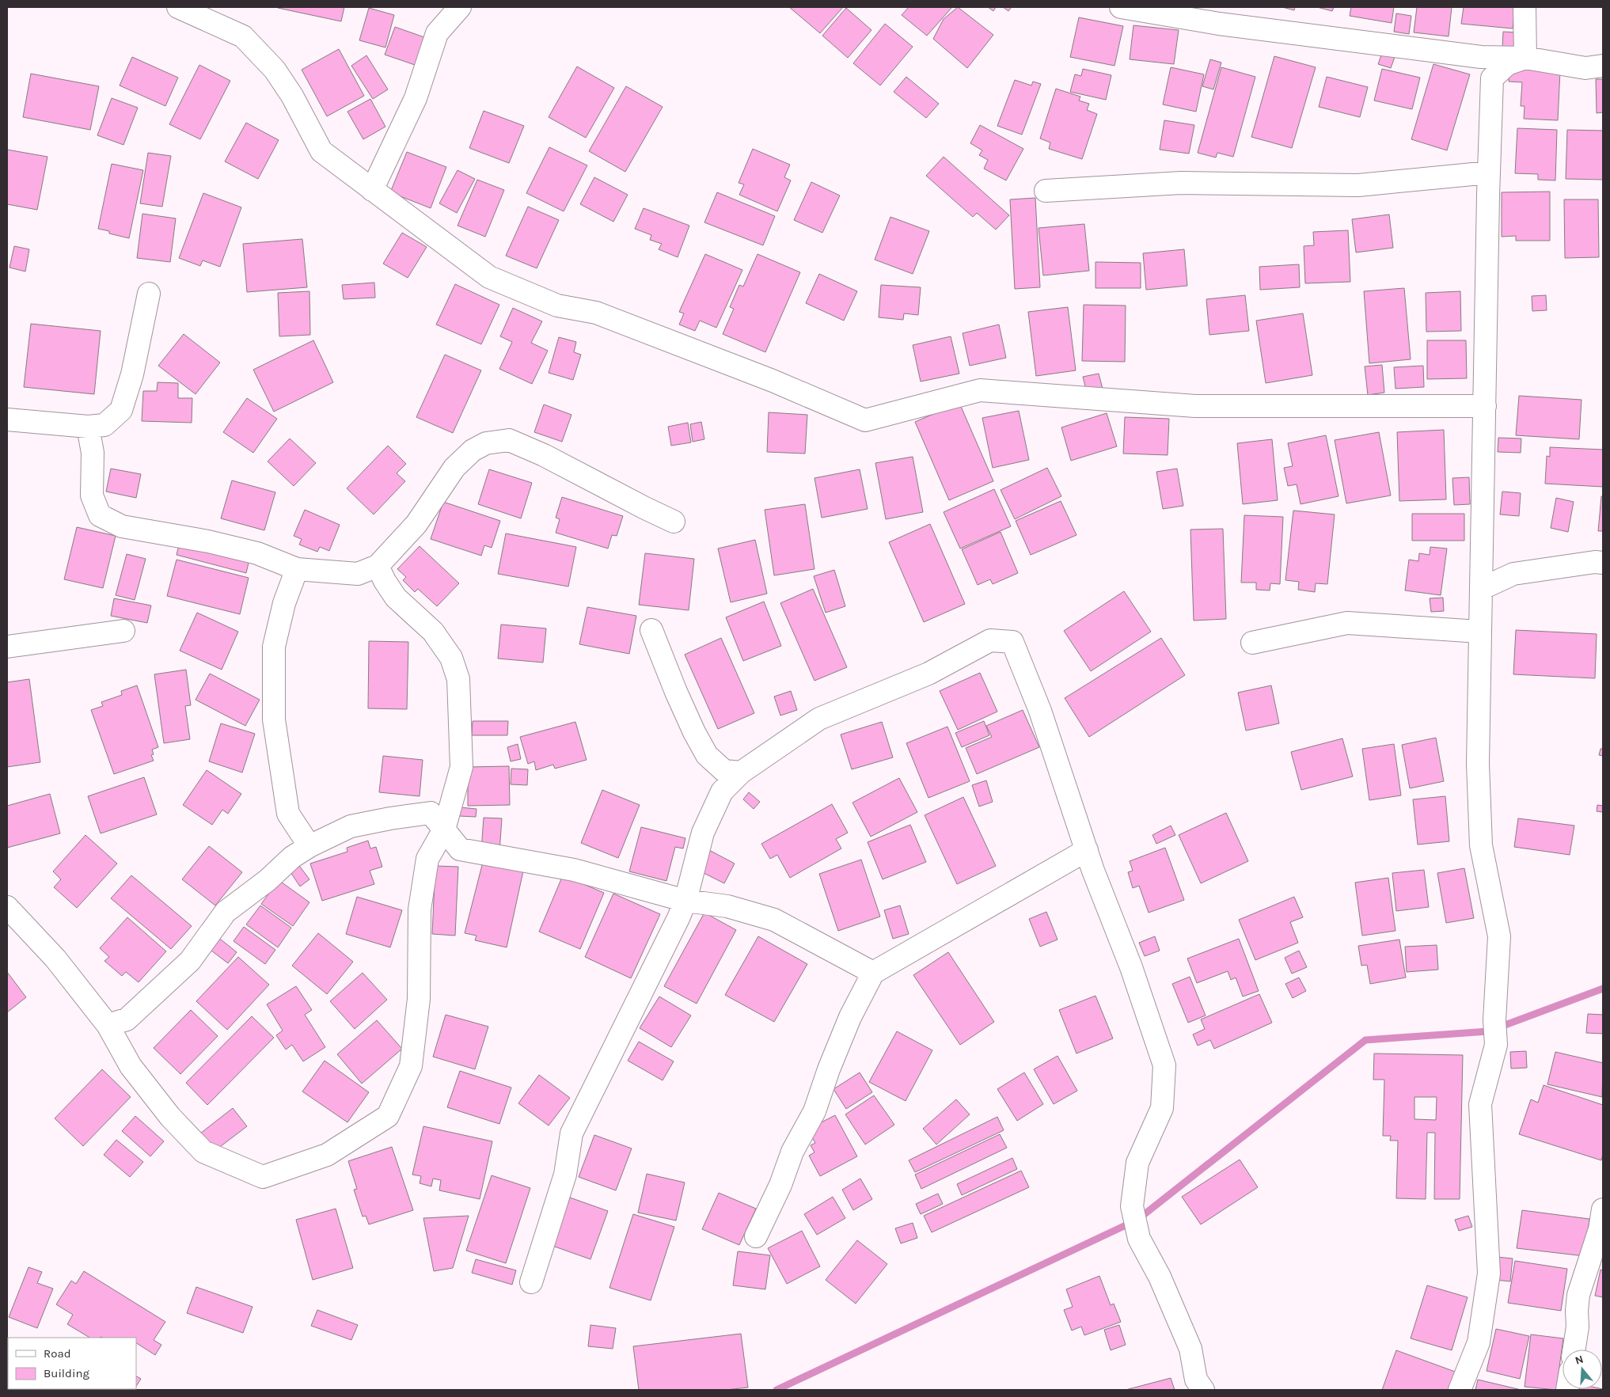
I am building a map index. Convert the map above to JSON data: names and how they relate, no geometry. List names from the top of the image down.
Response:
{
  "legend": ["Road", "Building"],
  "north": "top"
}
